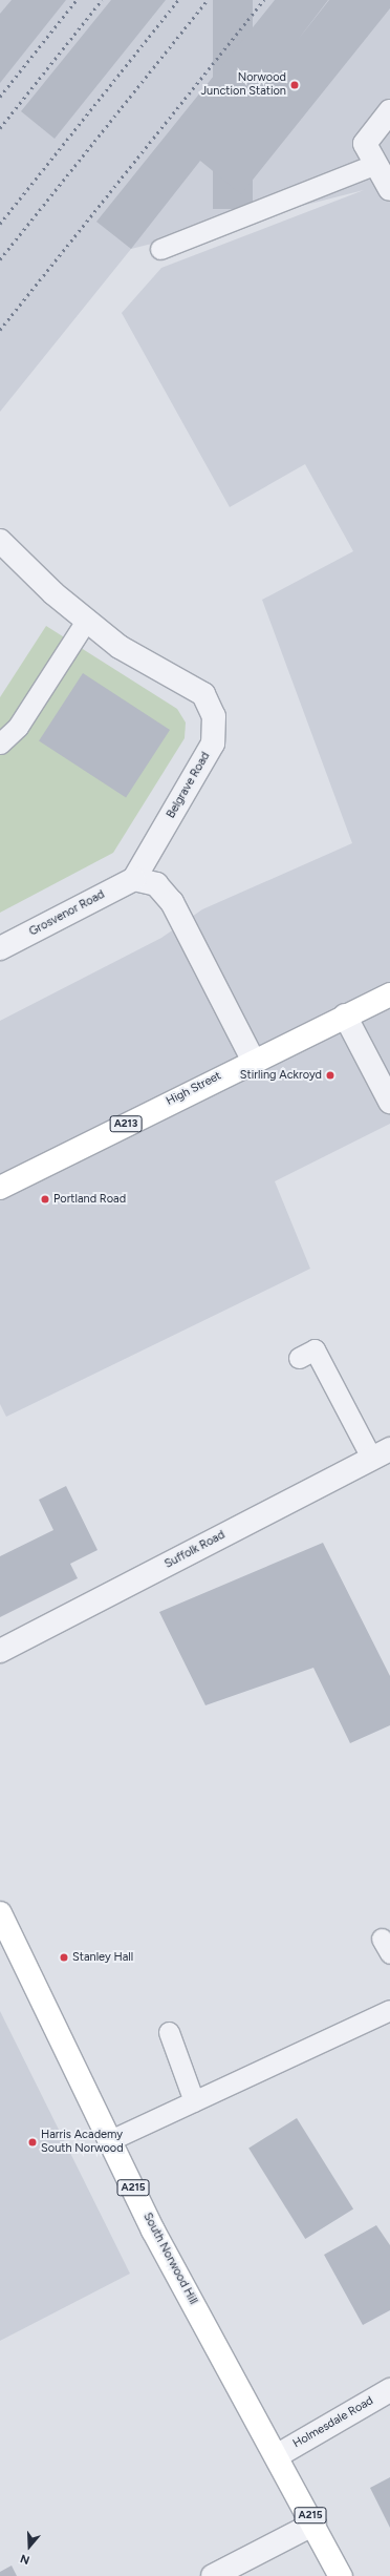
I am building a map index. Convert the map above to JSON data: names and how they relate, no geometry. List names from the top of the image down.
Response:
{
  "streets": {
    "main road": [
      "High Street",
      "A213",
      "A215",
      "South Norwood Hill"
    ],
    "street": [
      "Belgrave Road",
      "Grosvenor Road",
      "Suffolk Road",
      "Holmesdale Road"
    ]
  },
  "crossings": [
    ["Belgrave Road", "Grosvenor Road"],
    ["South Norwood Hill", "Holmesdale Road"]
  ],
  "places": [
    "Norwood Junction Station",
    "Stirling Ackroyd",
    "Portland Road",
    "Stanley Hall",
    "Harris Academy South Norwood"
  ],
  "north": "bottom"
}
